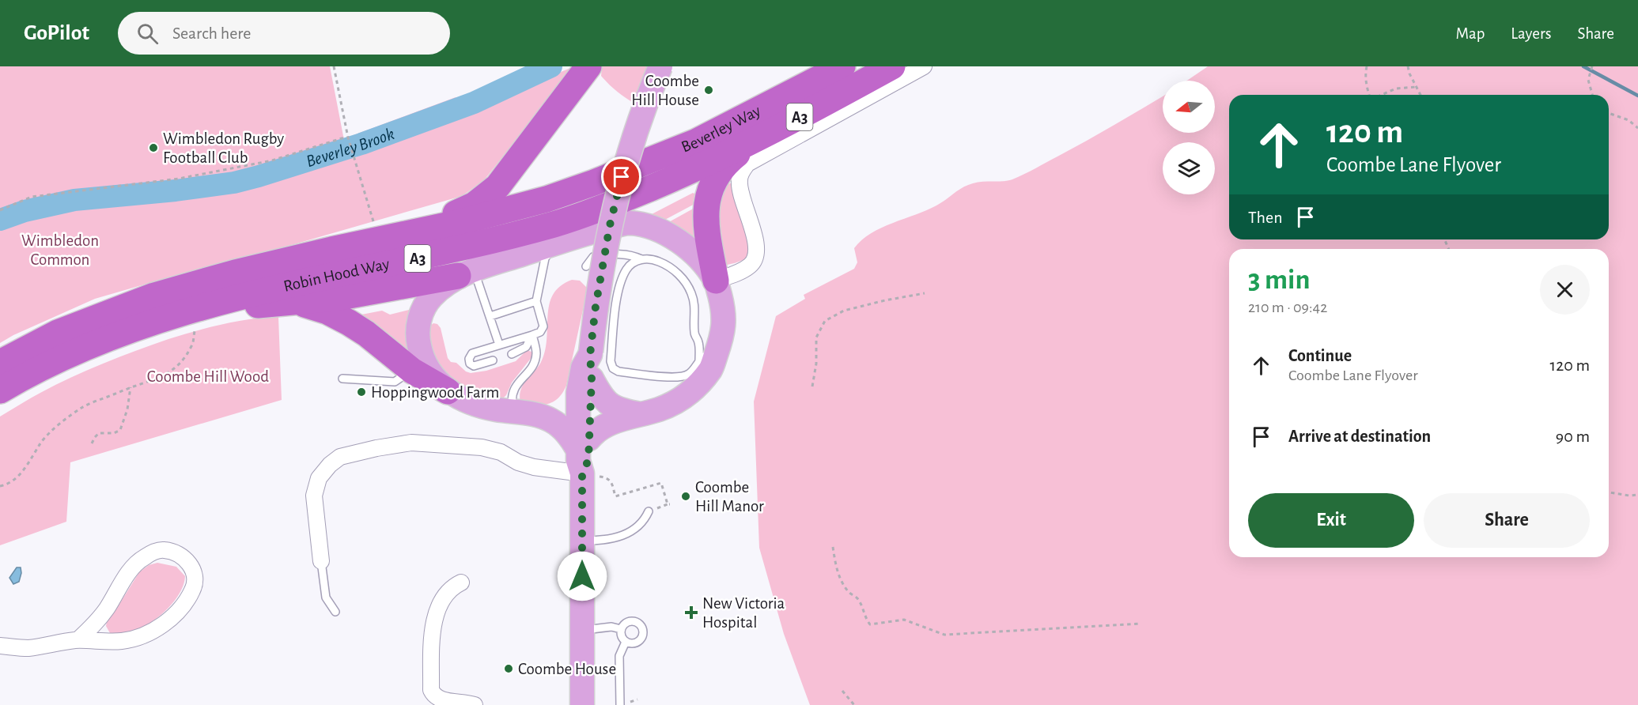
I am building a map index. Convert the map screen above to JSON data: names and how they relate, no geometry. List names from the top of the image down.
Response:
{
  "streets": {
    "highway": ["A3", "Beverley Way", "Robin Hood Way"]
  },
  "crossings": [
    ["Beverley Way", "Robin Hood Way"]
  ],
  "water": ["Beverley Brook"],
  "parks": ["Wimbledon Common", "Coombe Hill Wood"],
  "places": {
    "other": [
      "Coombe Hill House",
      "Wimbledon Rugby Football Club",
      "Hoppingwood Farm",
      "Coombe Hill Manor",
      "Coombe House"
    ],
    "health": ["New Victoria Hospital"]
  },
  "north": "left",
  "page": {
    "header": "GoPilot",
    "search": "Search here",
    "nav": ["Map", "Layers", "Share"],
    "turn": ["120 m", "Coombe Lane Flyover"],
    "then": "Then",
    "heading": ["3 min", "210 m · 09:42"],
    "list": [
      {
        "name": "Continue",
        "note": "Coombe Lane Flyover",
        "value": "120 m"
      },
      {
        "name": "Arrive at destination",
        "value": "90 m"
      }
    ],
    "buttons": ["Exit", "Share"]
  }
}
